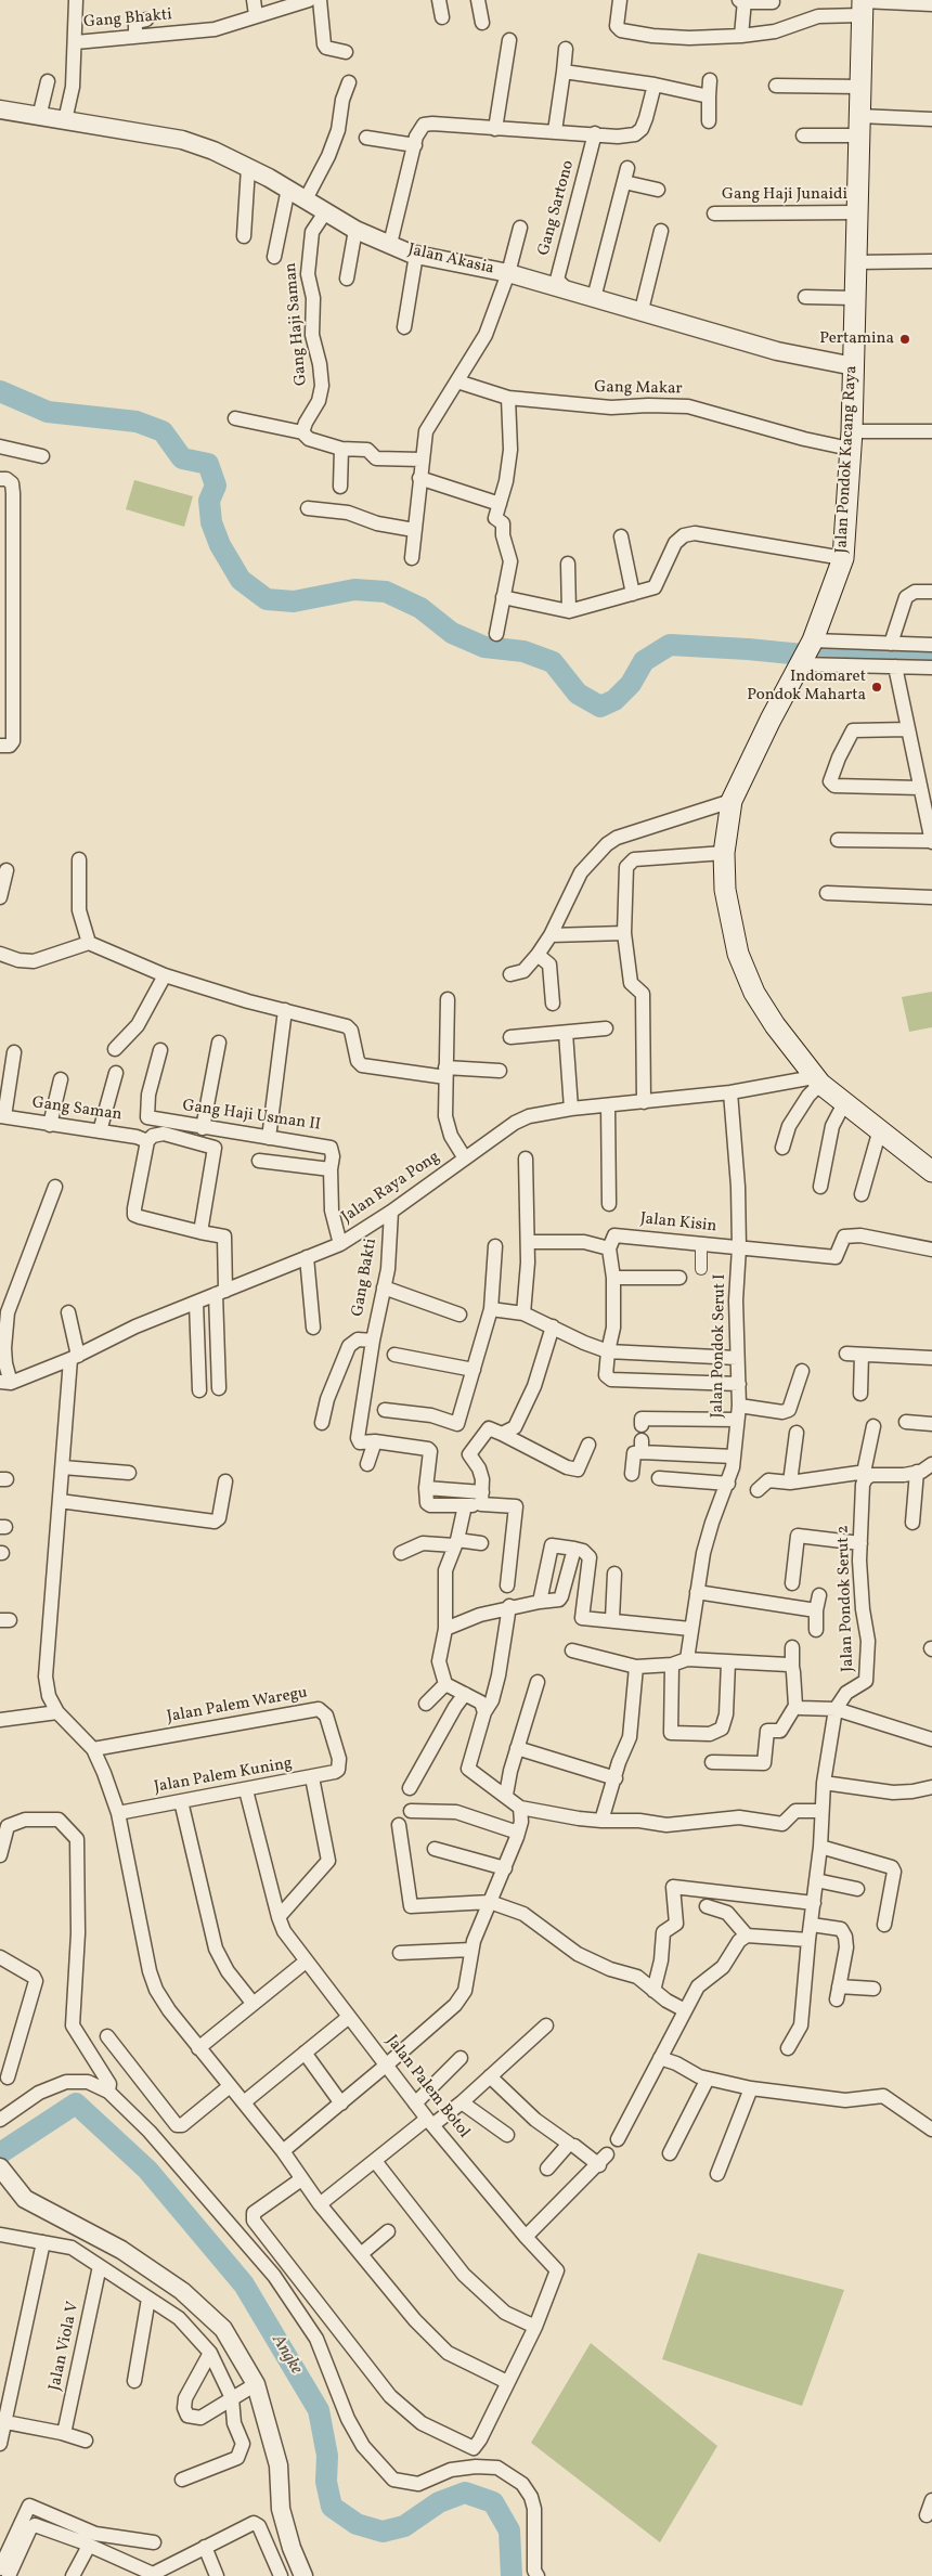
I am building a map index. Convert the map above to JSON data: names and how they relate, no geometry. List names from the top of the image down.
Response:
{
  "streets": {
    "main road": ["Jalan Pondok Kacang Raya"],
    "street": [
      "Gang Bhakti",
      "Gang Haji Junaidi",
      "Gang Sartono",
      "Jalan Akasia",
      "Gang Haji Saman",
      "Gang Makar",
      "Gang Saman",
      "Gang Haji Usman II",
      "Jalan Raya Pong",
      "Jalan Kisin",
      "Gang Bakti",
      "Jalan Pondok Serut I",
      "Jalan Pondok Serut 2",
      "Jalan Palem Waregu",
      "Jalan Palem Kuning",
      "Jalan Palem Botol",
      "Jalan Viola V"
    ]
  },
  "crossings": [
    ["Gang Haji Junaidi", "Jalan Pondok Kacang Raya"],
    ["Gang Sartono", "Jalan Akasia"],
    ["Gang Sartono", "Gang Makar"],
    ["Jalan Akasia", "Gang Haji Saman"],
    ["Jalan Akasia", "Jalan Pondok Kacang Raya"],
    ["Gang Makar", "Jalan Pondok Kacang Raya"],
    ["Jalan Pondok Kacang Raya", "Jalan Raya Pong"],
    ["Gang Haji Usman II", "Jalan Raya Pong"],
    ["Jalan Raya Pong", "Gang Bakti"],
    ["Jalan Raya Pong", "Jalan Pondok Serut I"],
    ["Jalan Kisin", "Jalan Pondok Serut I"],
    ["Jalan Palem Waregu", "Jalan Palem Kuning"],
    ["Jalan Palem Kuning", "Jalan Palem Botol"]
  ],
  "water": ["Angke"],
  "places": ["Pertamina", "Indomaret Pondok Maharta"]
}
